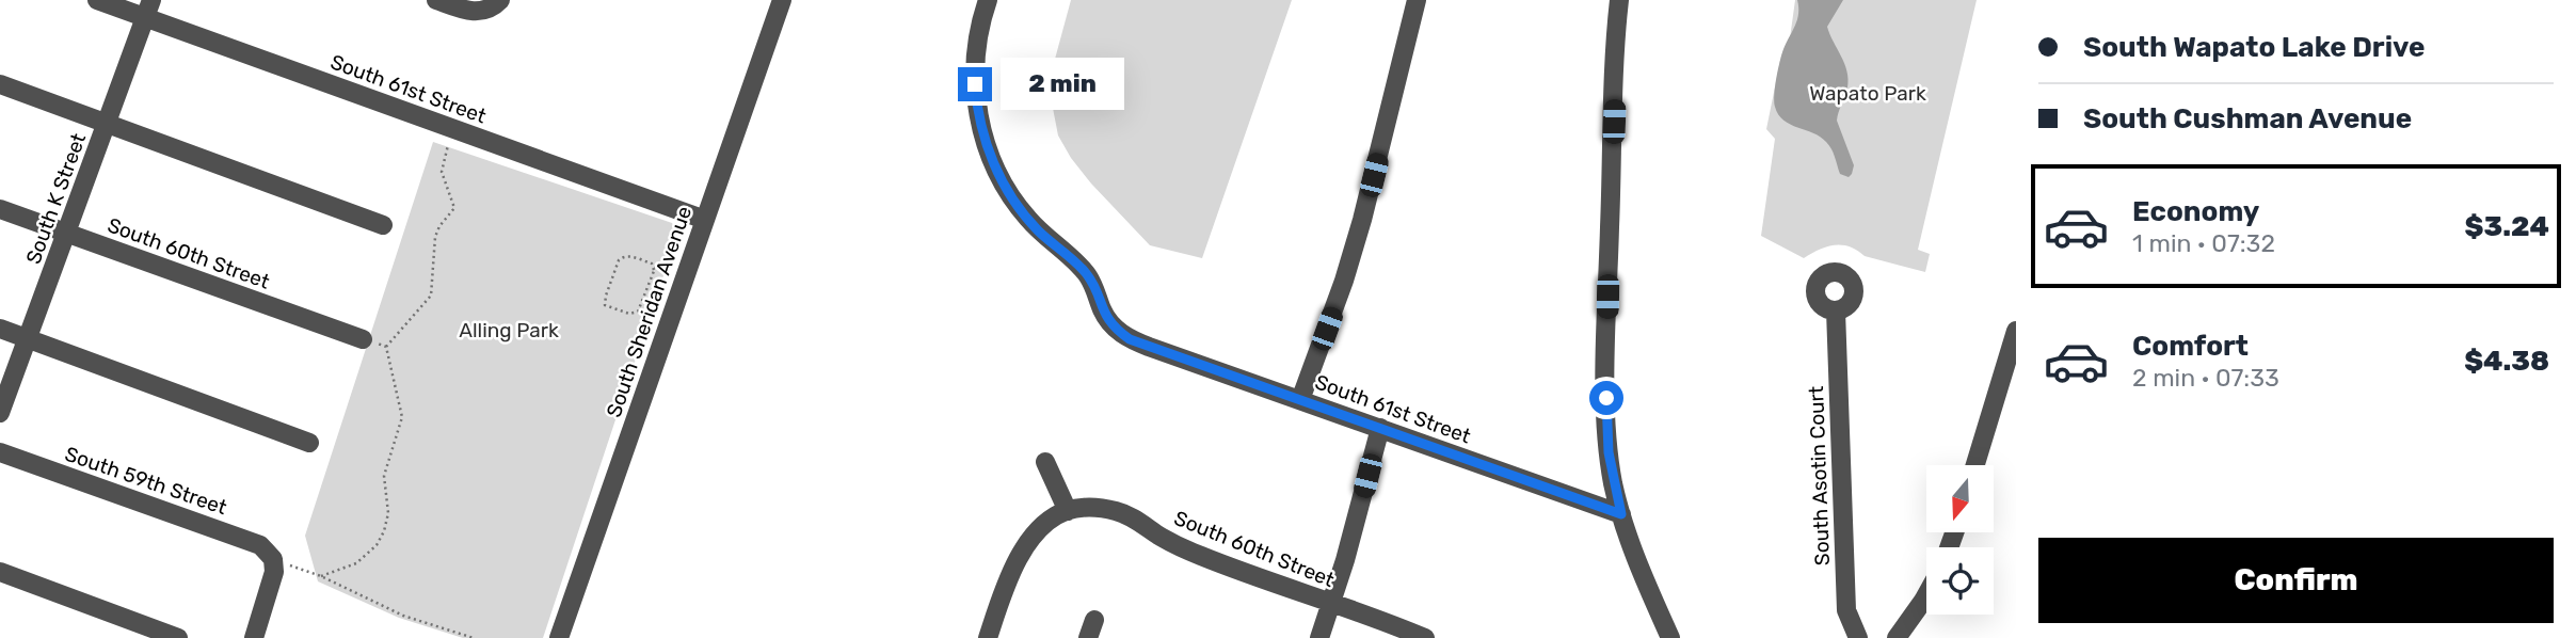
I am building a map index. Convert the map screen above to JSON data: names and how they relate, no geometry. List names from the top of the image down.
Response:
{
  "streets": {
    "street": [
      "South 61st Street",
      "South K Street",
      "South 60th Street",
      "South Sheridan Avenue",
      "South Asotin Court",
      "South 59th Street"
    ]
  },
  "crossings": [
    ["South 61st Street", "South K Street"],
    ["South 61st Street", "South Sheridan Avenue"],
    ["South K Street", "South 60th Street"]
  ],
  "parks": ["Wapato Park", "Alling Park"],
  "north": "bottom",
  "page": {
    "banner": ["South Wapato Lake Drive", "South Cushman Avenue"],
    "bubble": "2 min",
    "list": [
      {
        "name": "Economy",
        "note": "1 min · 07:32",
        "value": "$3.24"
      },
      {
        "name": "Comfort",
        "note": "2 min · 07:33",
        "value": "$4.38"
      }
    ],
    "buttons": "Confirm"
  }
}
